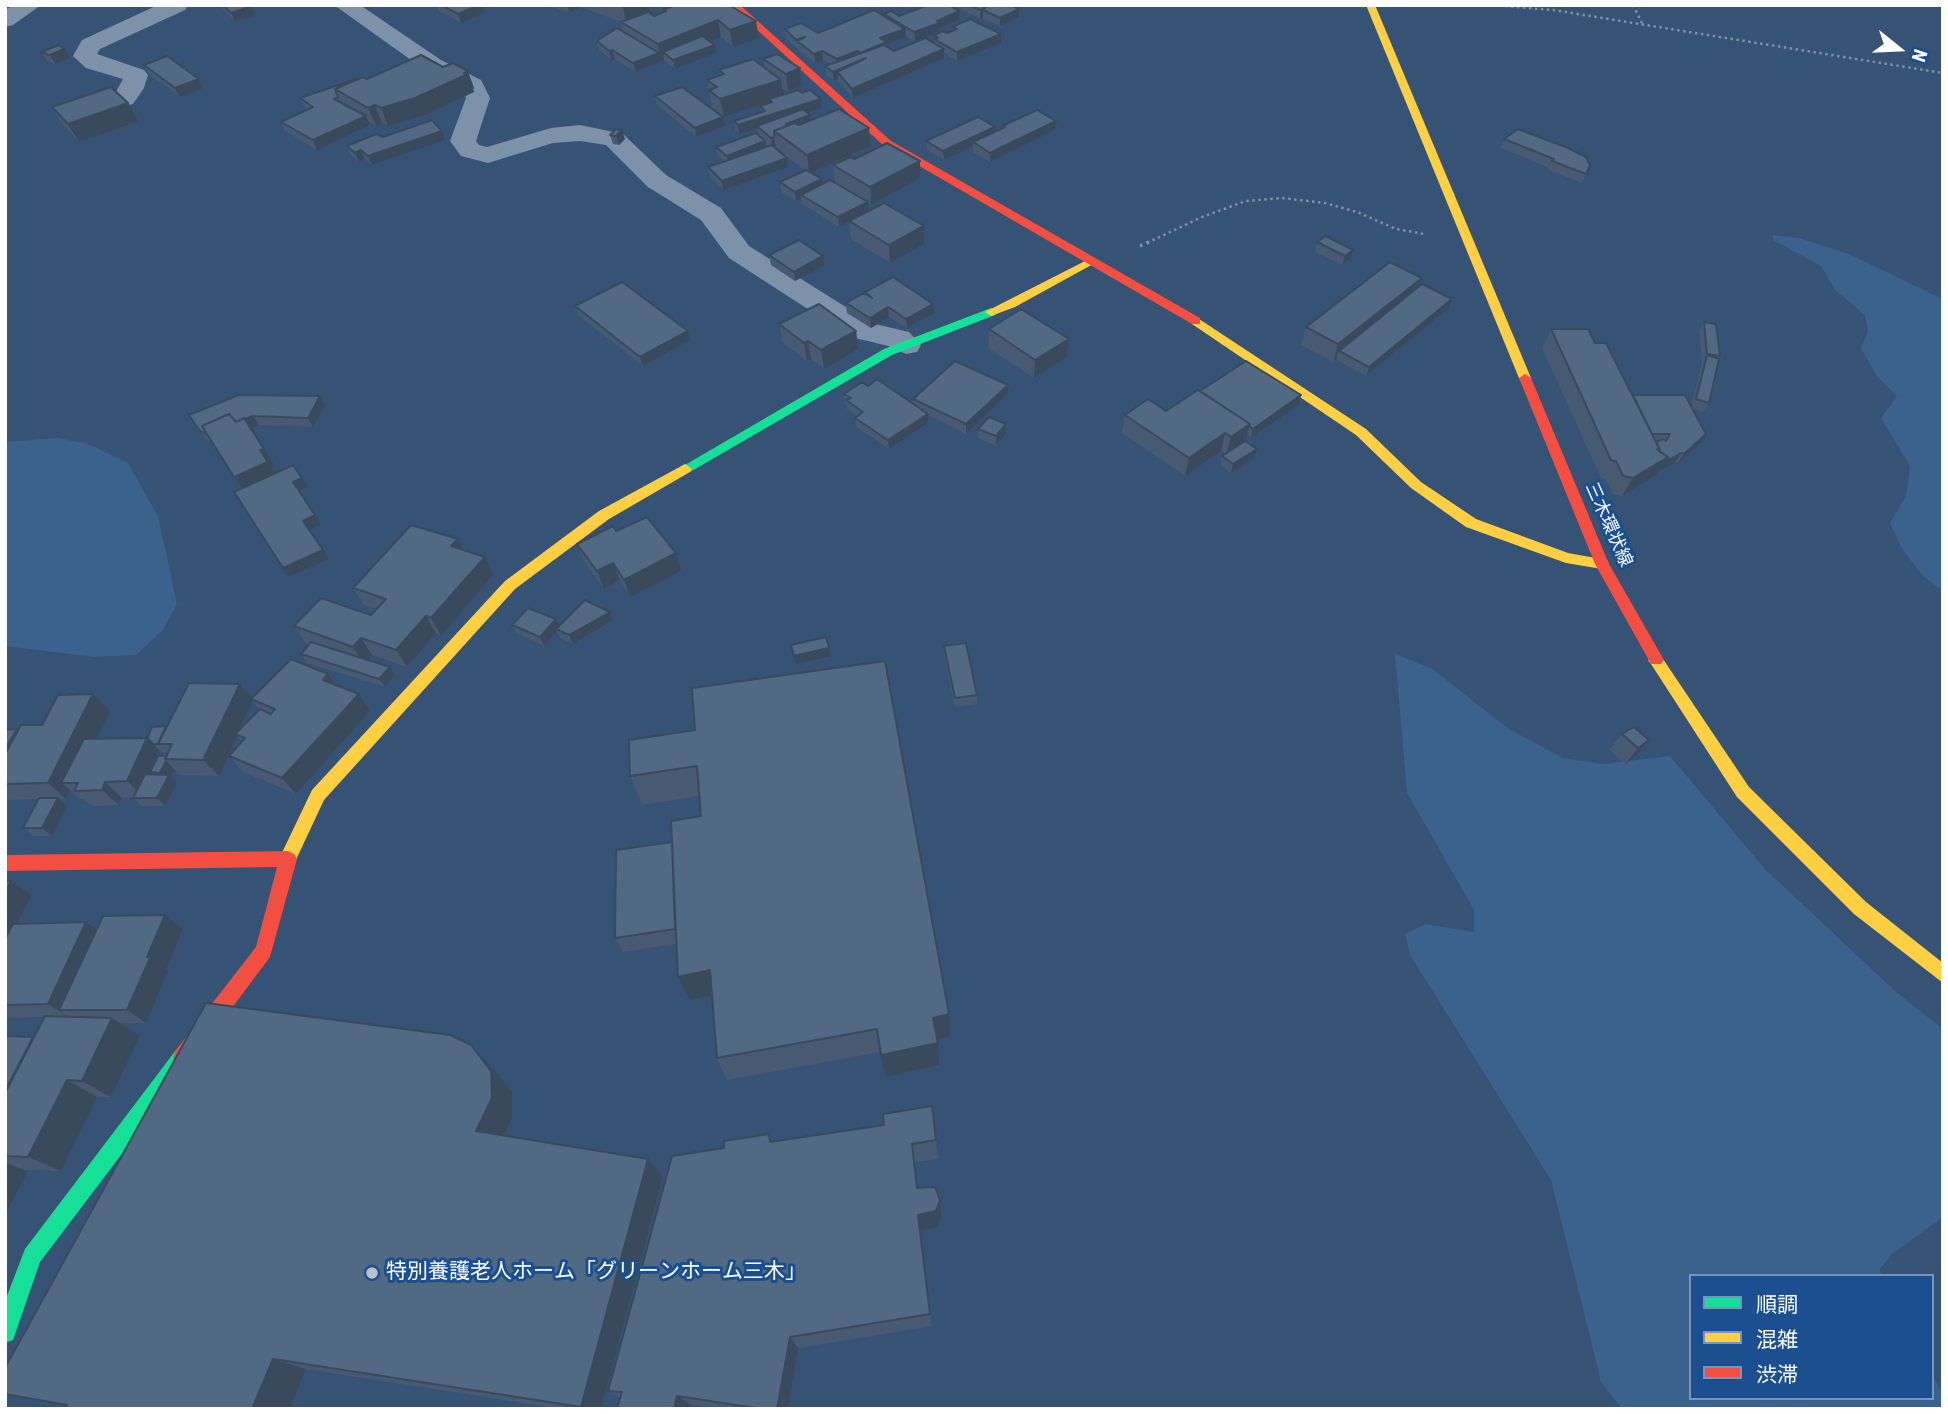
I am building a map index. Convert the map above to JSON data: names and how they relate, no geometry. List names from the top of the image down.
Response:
{
  "streets": {
    "street": ["三木環状線"]
  },
  "places": ["特別養護老人ホーム「グリーンホーム三木」"],
  "legend": ["順調", "混雑", "渋滞"],
  "north": "right"
}
